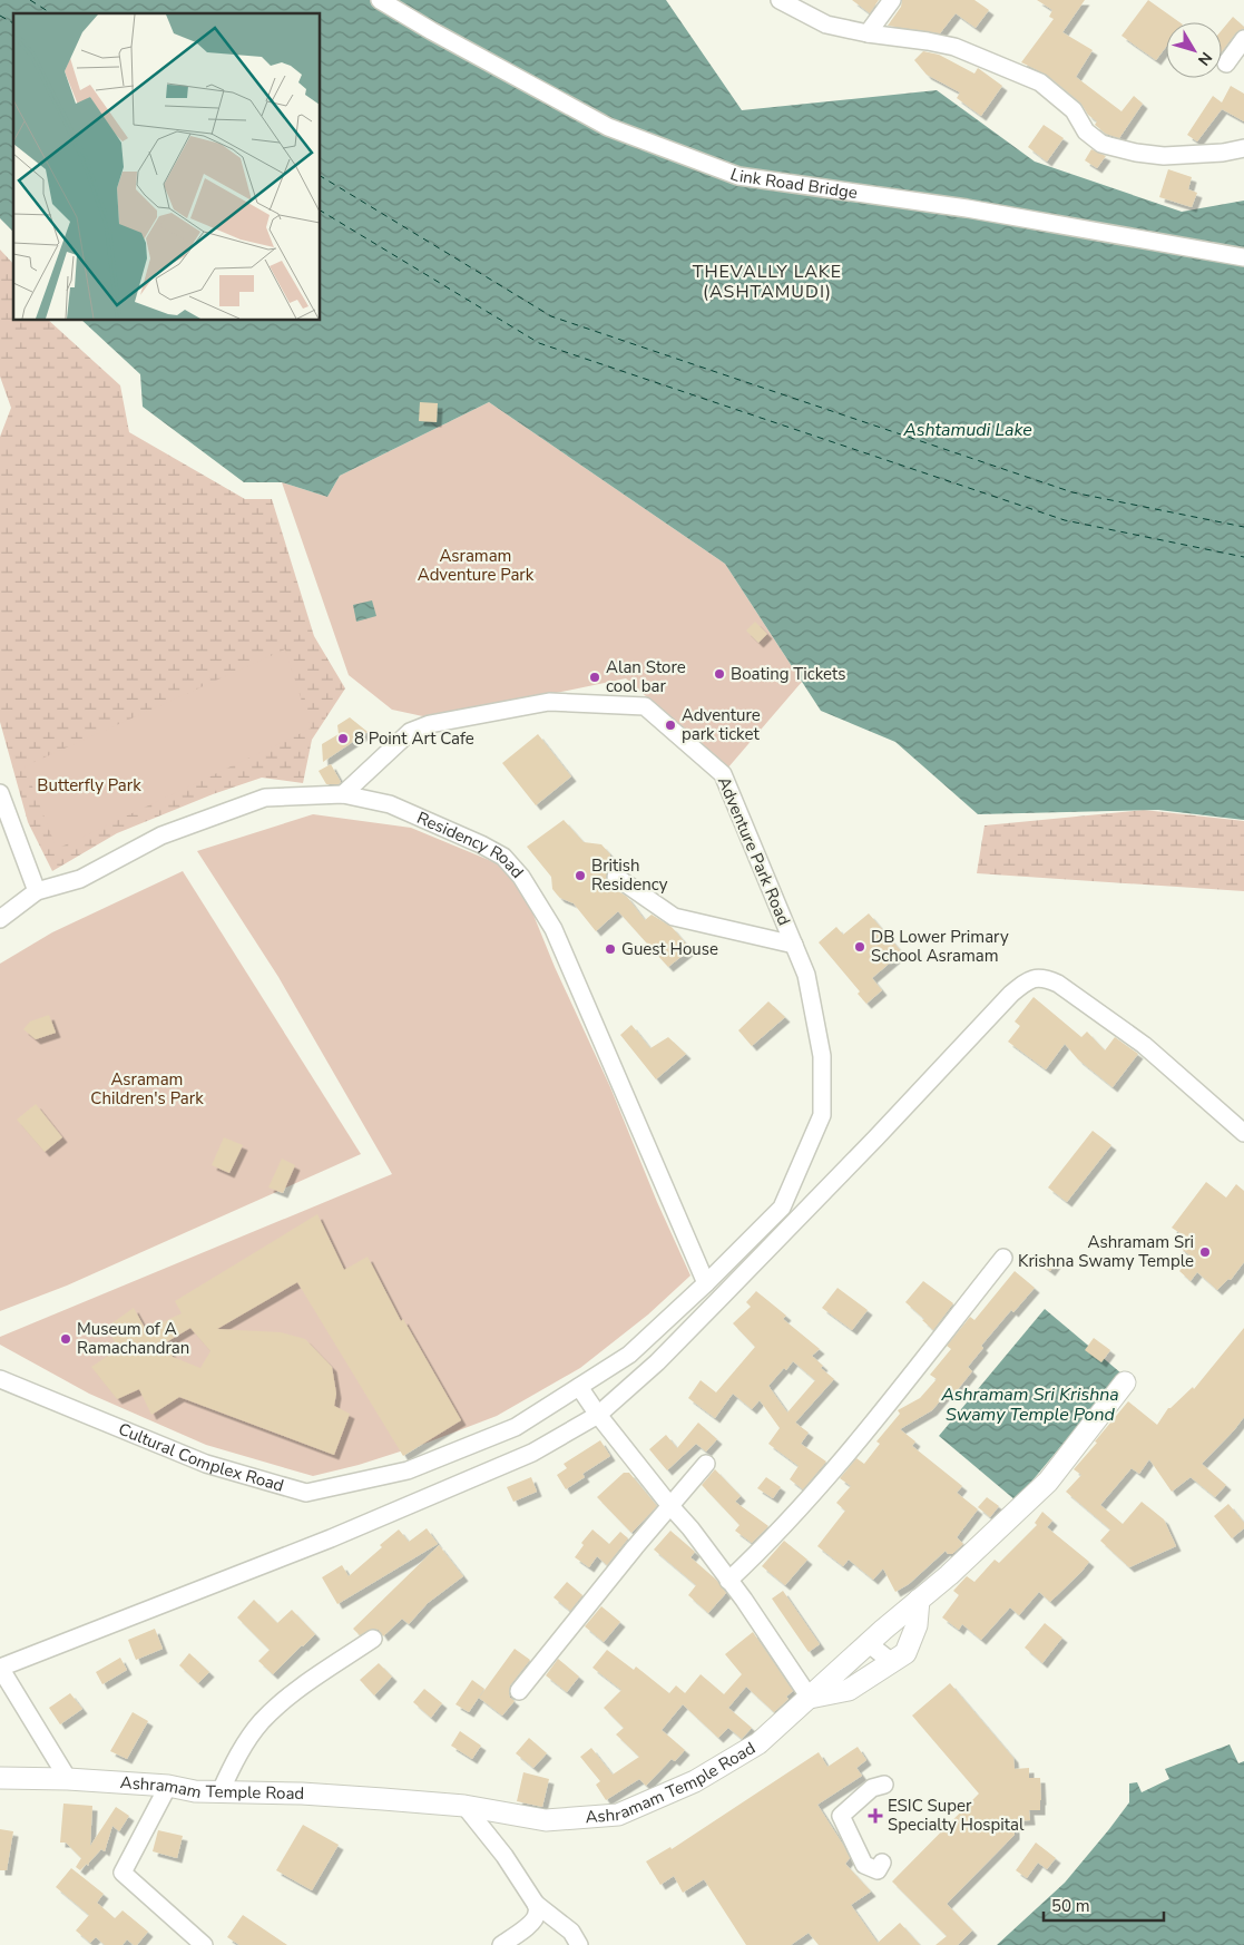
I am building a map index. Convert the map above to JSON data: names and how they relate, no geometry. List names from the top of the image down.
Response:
{
  "streets": {
    "street": [
      "Link Road Bridge",
      "Residency Road",
      "Adventure Park Road",
      "Cultural Complex Road",
      "Ashramam Temple Road"
    ]
  },
  "crossings": [
    ["Residency Road", "Adventure Park Road"],
    ["Adventure Park Road", "Cultural Complex Road"]
  ],
  "districts": ["THEVALLY LAKE (ASHTAMUDI)"],
  "water": ["Ashtamudi Lake", "Ashramam Sri Krishna Swamy Temple Pond"],
  "parks": ["Asramam Adventure Park", "Butterfly Park", "Asramam Children's Park"],
  "places": {
    "other": [
      "Boating Tickets",
      "Alan Store cool bar",
      "Adventure park ticket",
      "8 Point Art Cafe",
      "British Residency",
      "DB Lower Primary School Asramam",
      "Guest House",
      "Ashramam Sri Krishna Swamy Temple",
      "Museum of A Ramachandran"
    ],
    "health": ["ESIC Super Specialty Hospital"]
  },
  "scale_bar": "50 m",
  "north": "bottom right"
}
